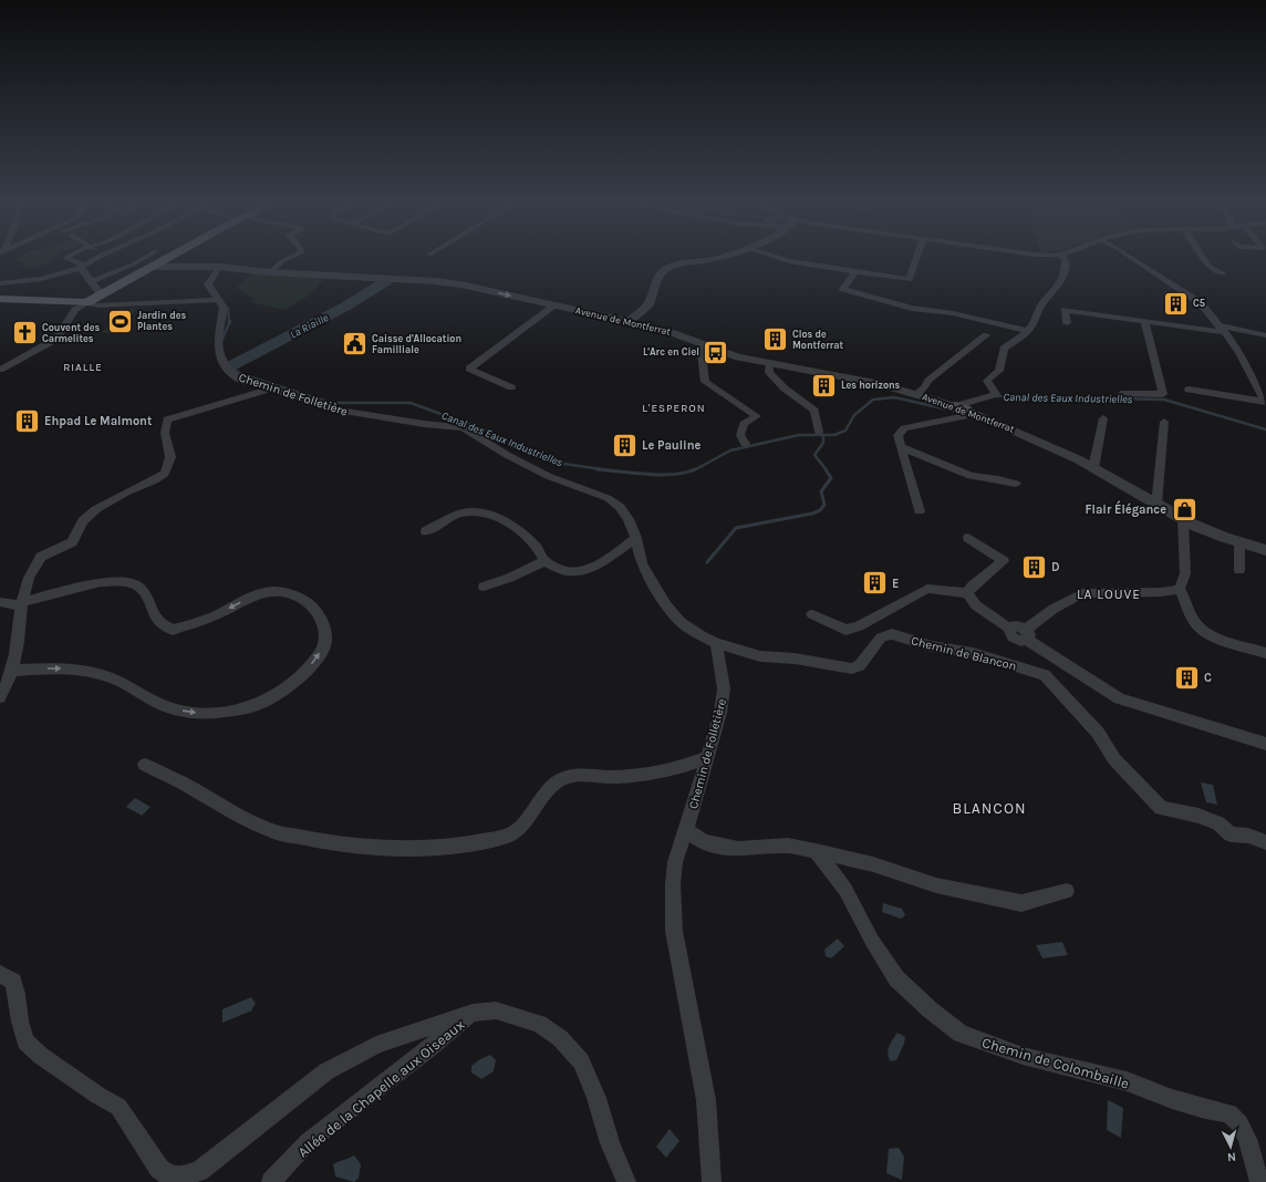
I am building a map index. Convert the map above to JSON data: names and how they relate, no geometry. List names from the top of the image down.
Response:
{
  "streets": {
    "street": [
      "Avenue de Montferrat",
      "Chemin de Folletière",
      "Chemin de Blancon",
      "Chemin de Colombaille",
      "Allée de la Chapelle aux Oiseaux"
    ]
  },
  "crossings": [
    ["Avenue de Montferrat", "Chemin de Folletière"],
    ["Chemin de Folletière", "Chemin de Blancon"]
  ],
  "districts": [
    "RIALLE",
    "L'ESPERON",
    "LA LOUVE",
    "BLANCON"
  ],
  "water": ["La Riaille", "Canal des Eaux Industrielles"],
  "places": {
    "building": [
      "C5",
      "Clos de Montferrat",
      "Les horizons",
      "Ehpad Le Malmont",
      "Le Pauline",
      "D",
      "E",
      "C"
    ],
    "sports": ["Jardin des Plantes"],
    "church": ["Couvent des Carmelites"],
    "public building": ["Caisse d'Allocation Familliale"],
    "bus stop": ["L'Arc en Ciel"],
    "shop": ["Flair Élégance"]
  },
  "north": "bottom"
}
